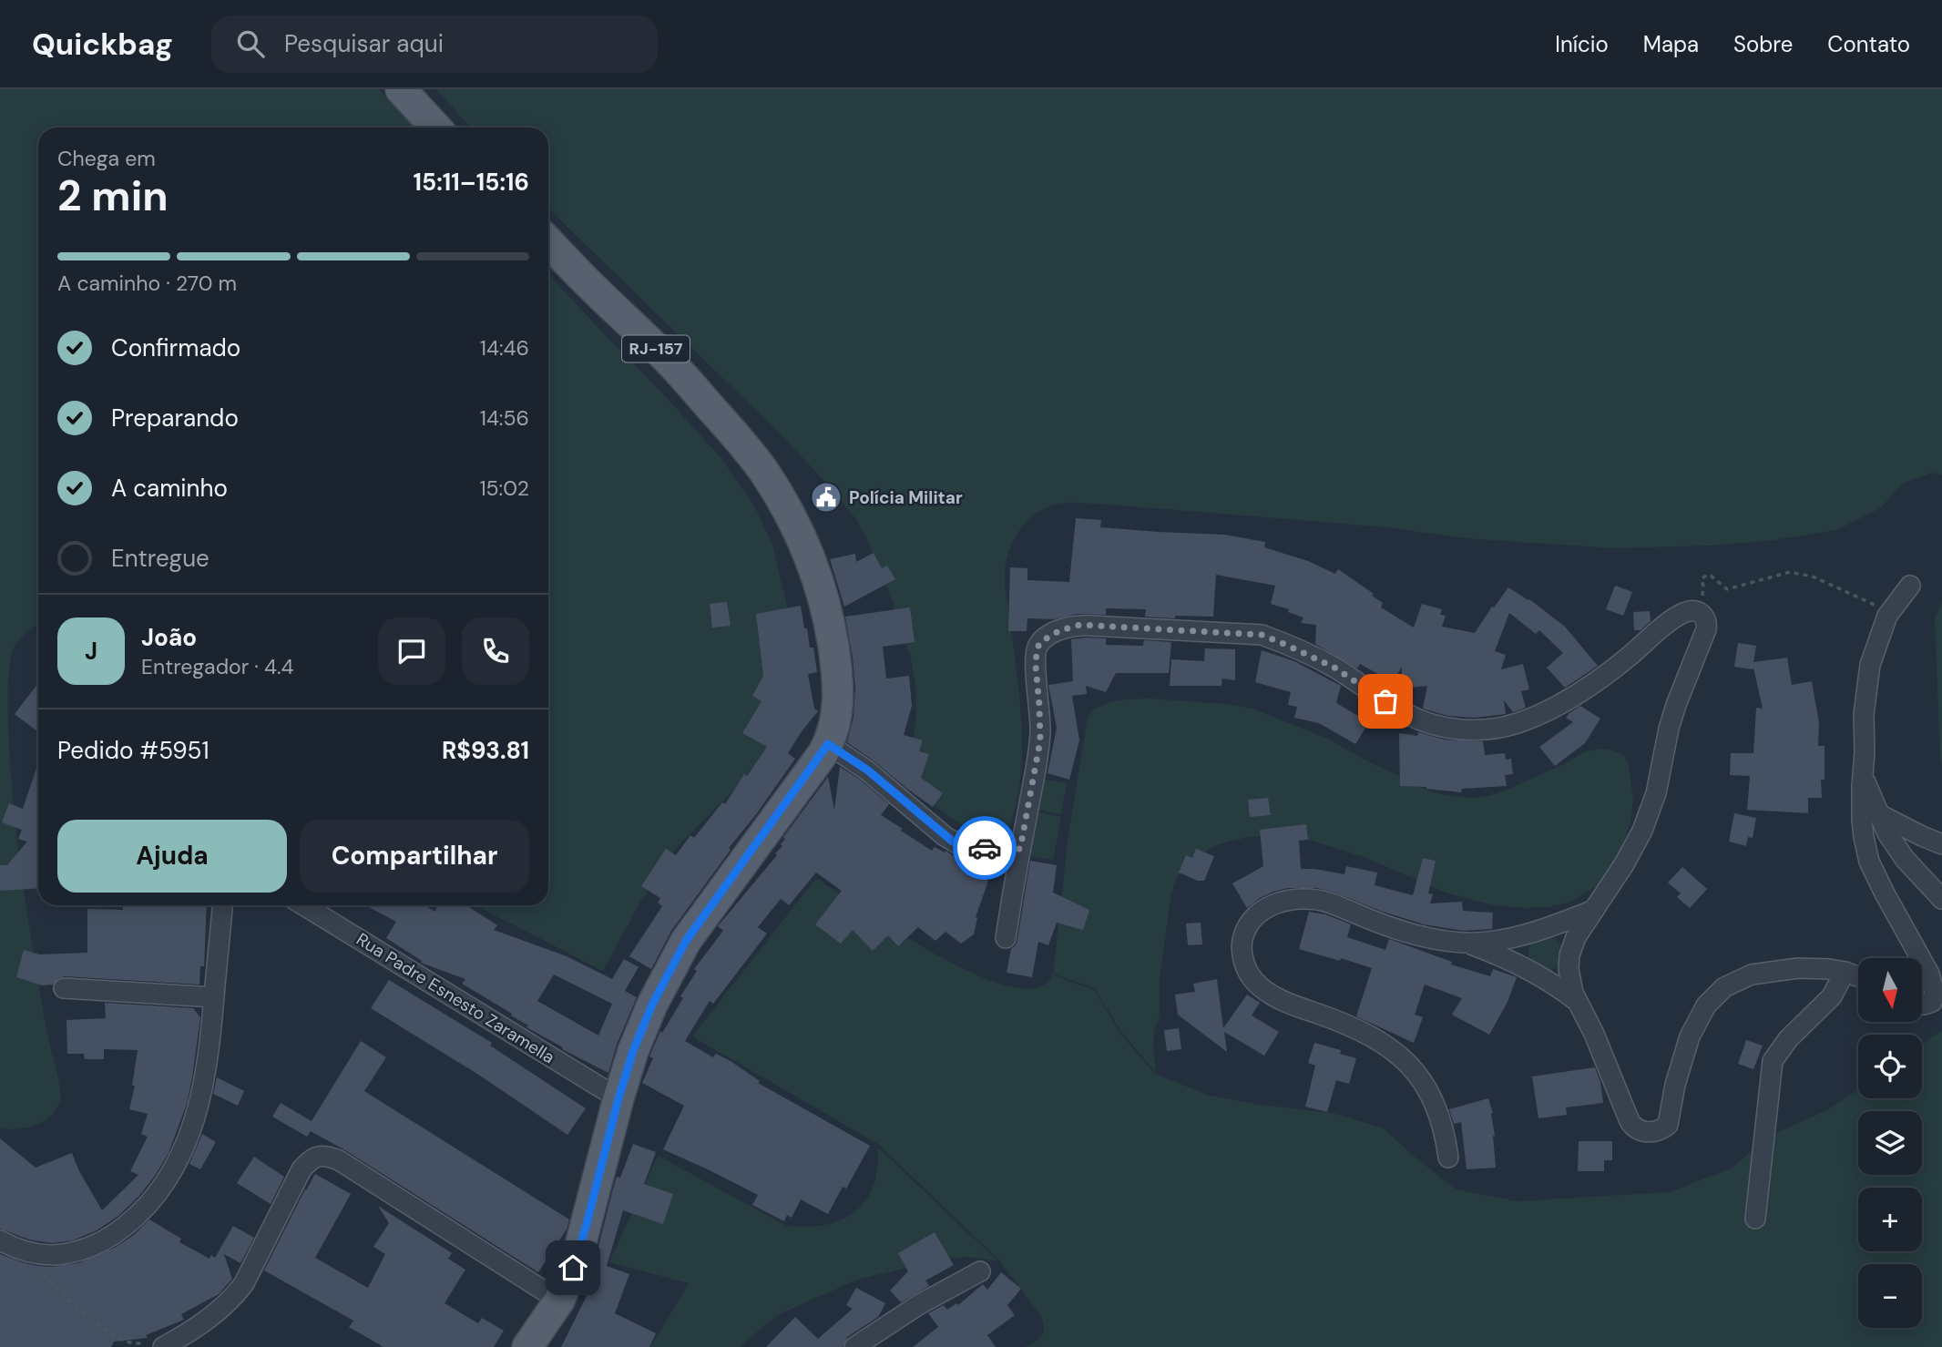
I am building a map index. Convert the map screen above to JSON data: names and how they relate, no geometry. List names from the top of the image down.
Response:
{
  "streets": {
    "main road": ["RJ-157"],
    "street": ["Rua Padre Esnesto Zaramella"]
  },
  "crossings": [
    ["RJ-157", "Rua Padre Esnesto Zaramella"]
  ],
  "places": {
    "public building": ["Polícia Militar"]
  },
  "north": "bottom",
  "page": {
    "header": "Quickbag",
    "search": "Pesquisar aqui",
    "nav": [
      "Início",
      "Mapa",
      "Sobre",
      "Contato"
    ],
    "heading": ["2 min", "Chega em", "15:11–15:16"],
    "panel": [
      "João",
      "Entregador · 4.4",
      "Pedido #5951",
      "R$93.81"
    ],
    "bar": "A caminho · 270 m",
    "list": [
      ["Confirmado", "14:46"],
      ["Preparando", "14:56"],
      ["A caminho", "15:02"],
      "Entregue"
    ],
    "round": "J",
    "buttons": ["Ajuda", "Compartilhar"],
    "map_buttons": ["+", "−"]
  }
}
